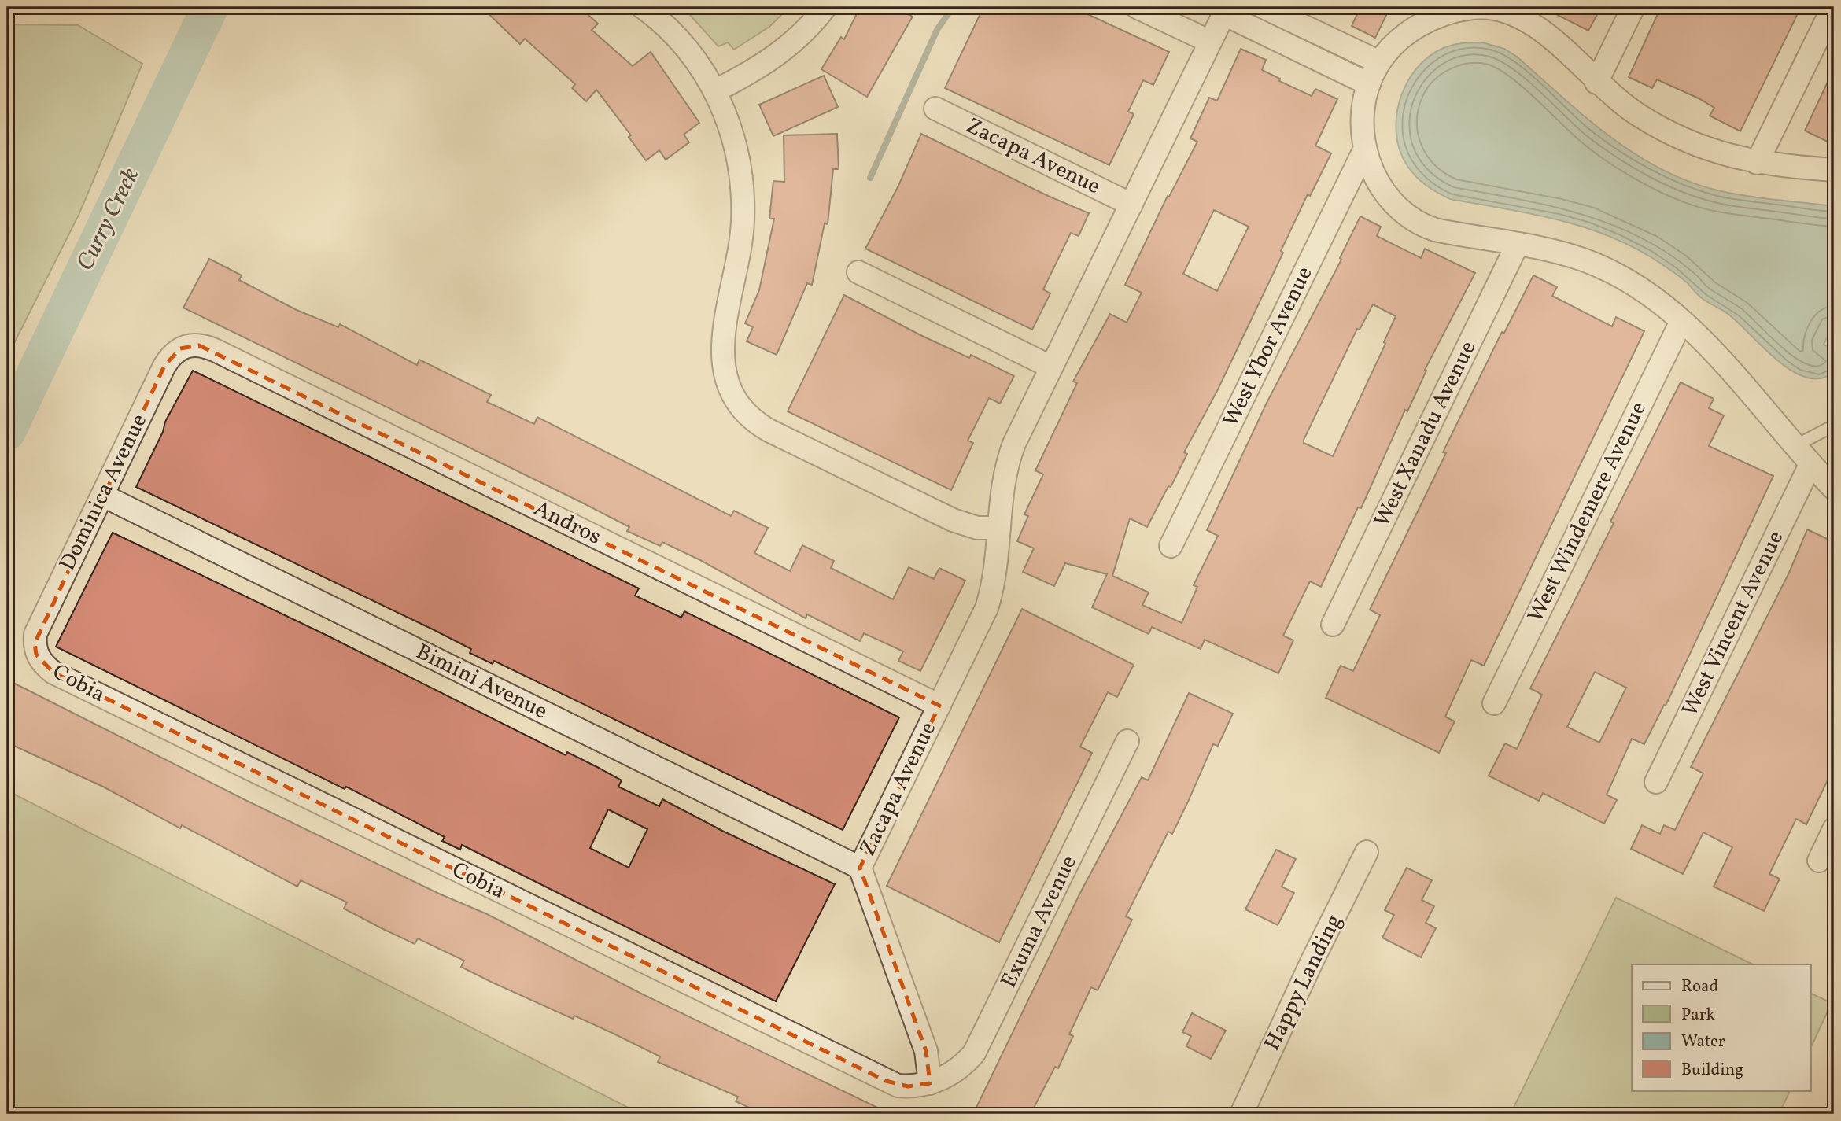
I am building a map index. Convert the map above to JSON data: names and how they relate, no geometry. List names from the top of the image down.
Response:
{
  "streets": {
    "street": [
      "Zacapa Avenue",
      "West Ybor Avenue",
      "West Xanadu Avenue",
      "Dominica Avenue",
      "West Windemere Avenue",
      "Andros",
      "West Vincent Avenue",
      "Bimini Avenue",
      "Cobia",
      "Exuma Avenue",
      "Happy Landing"
    ]
  },
  "crossings": [
    ["Zacapa Avenue", "Andros"],
    ["Zacapa Avenue", "Bimini Avenue"],
    ["Zacapa Avenue", "Cobia"],
    ["Zacapa Avenue", "Exuma Avenue"],
    ["Dominica Avenue", "Andros"],
    ["Dominica Avenue", "Bimini Avenue"],
    ["Dominica Avenue", "Cobia"],
    ["Cobia", "Exuma Avenue"]
  ],
  "water": ["Curry Creek"],
  "legend": [
    "Road",
    "Park",
    "Water",
    "Building"
  ]
}
